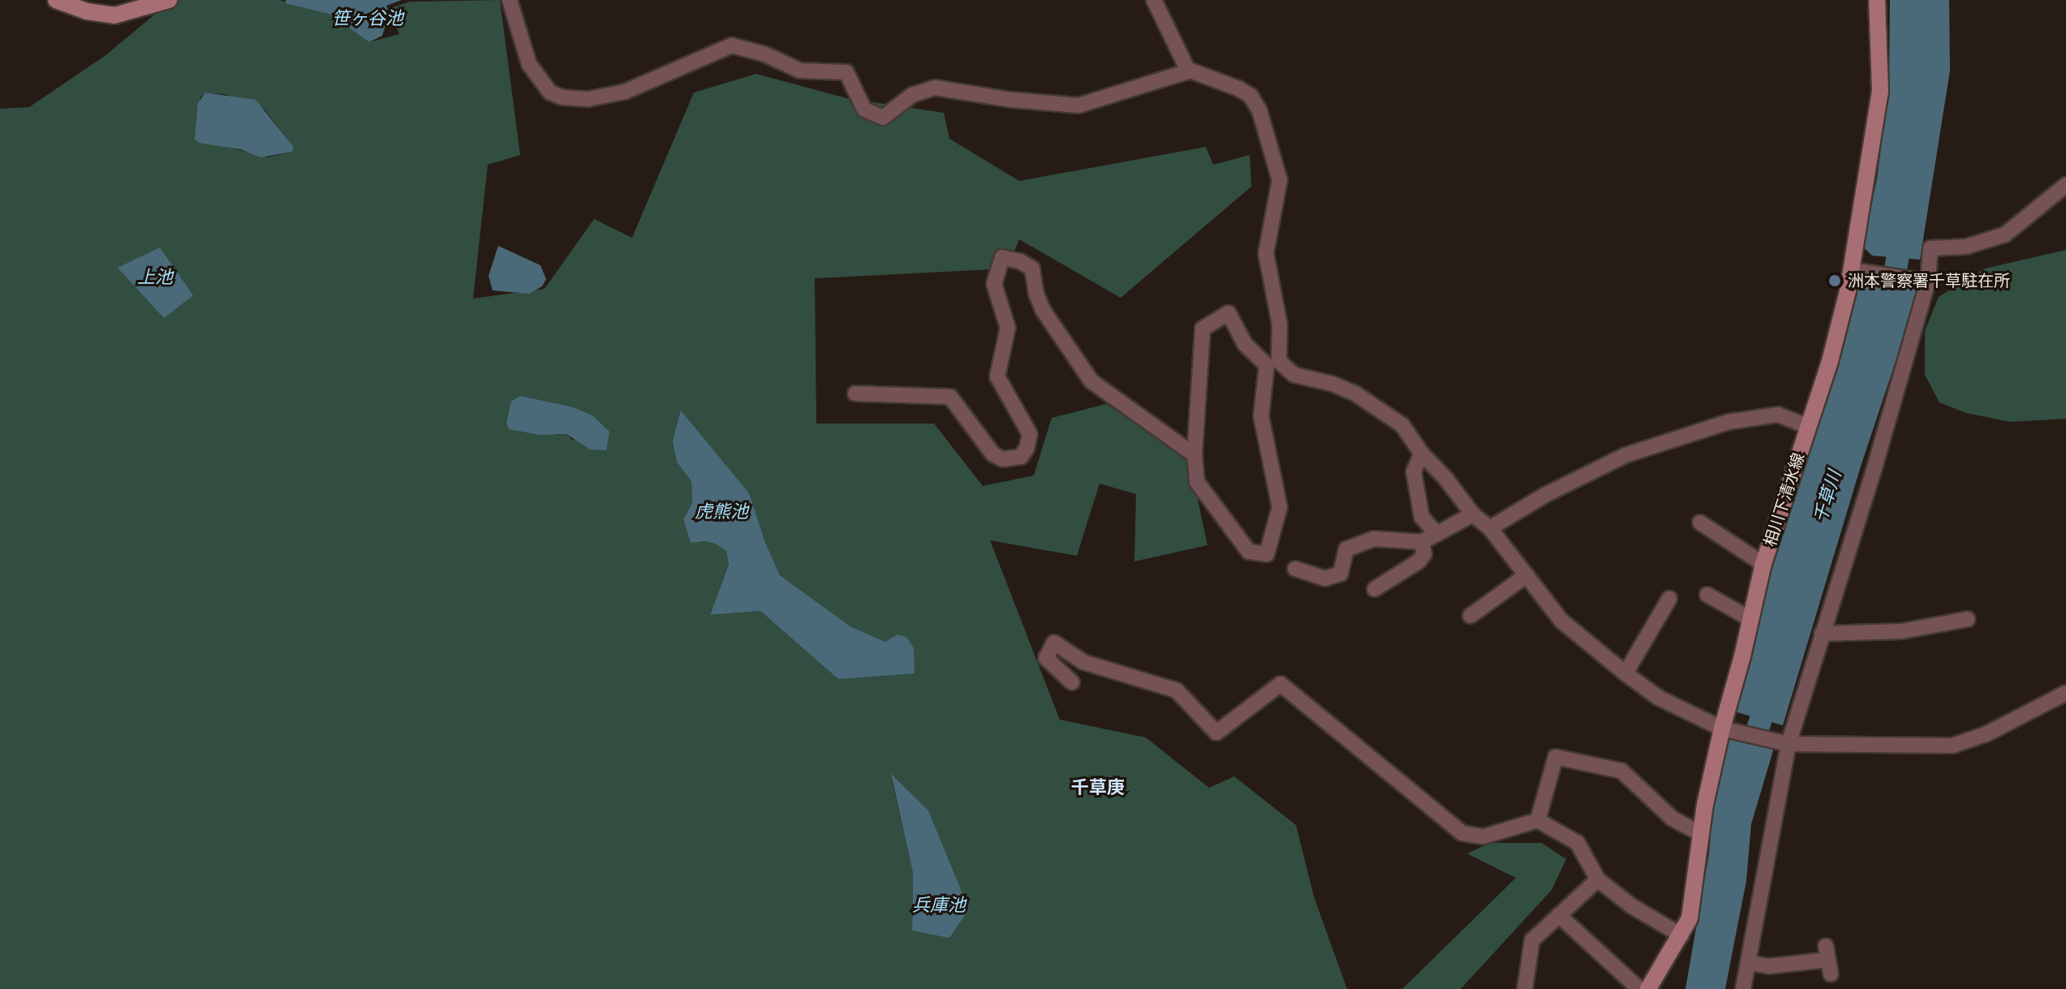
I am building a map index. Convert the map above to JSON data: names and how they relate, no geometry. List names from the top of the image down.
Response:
{
  "streets": {
    "main road": ["相川下清水線"]
  },
  "districts": ["千草庚"],
  "water": [
    "笹ヶ谷池",
    "上池",
    "千草川",
    "虎熊池",
    "兵庫池"
  ],
  "places": ["洲本警察署千草駐在所"]
}
